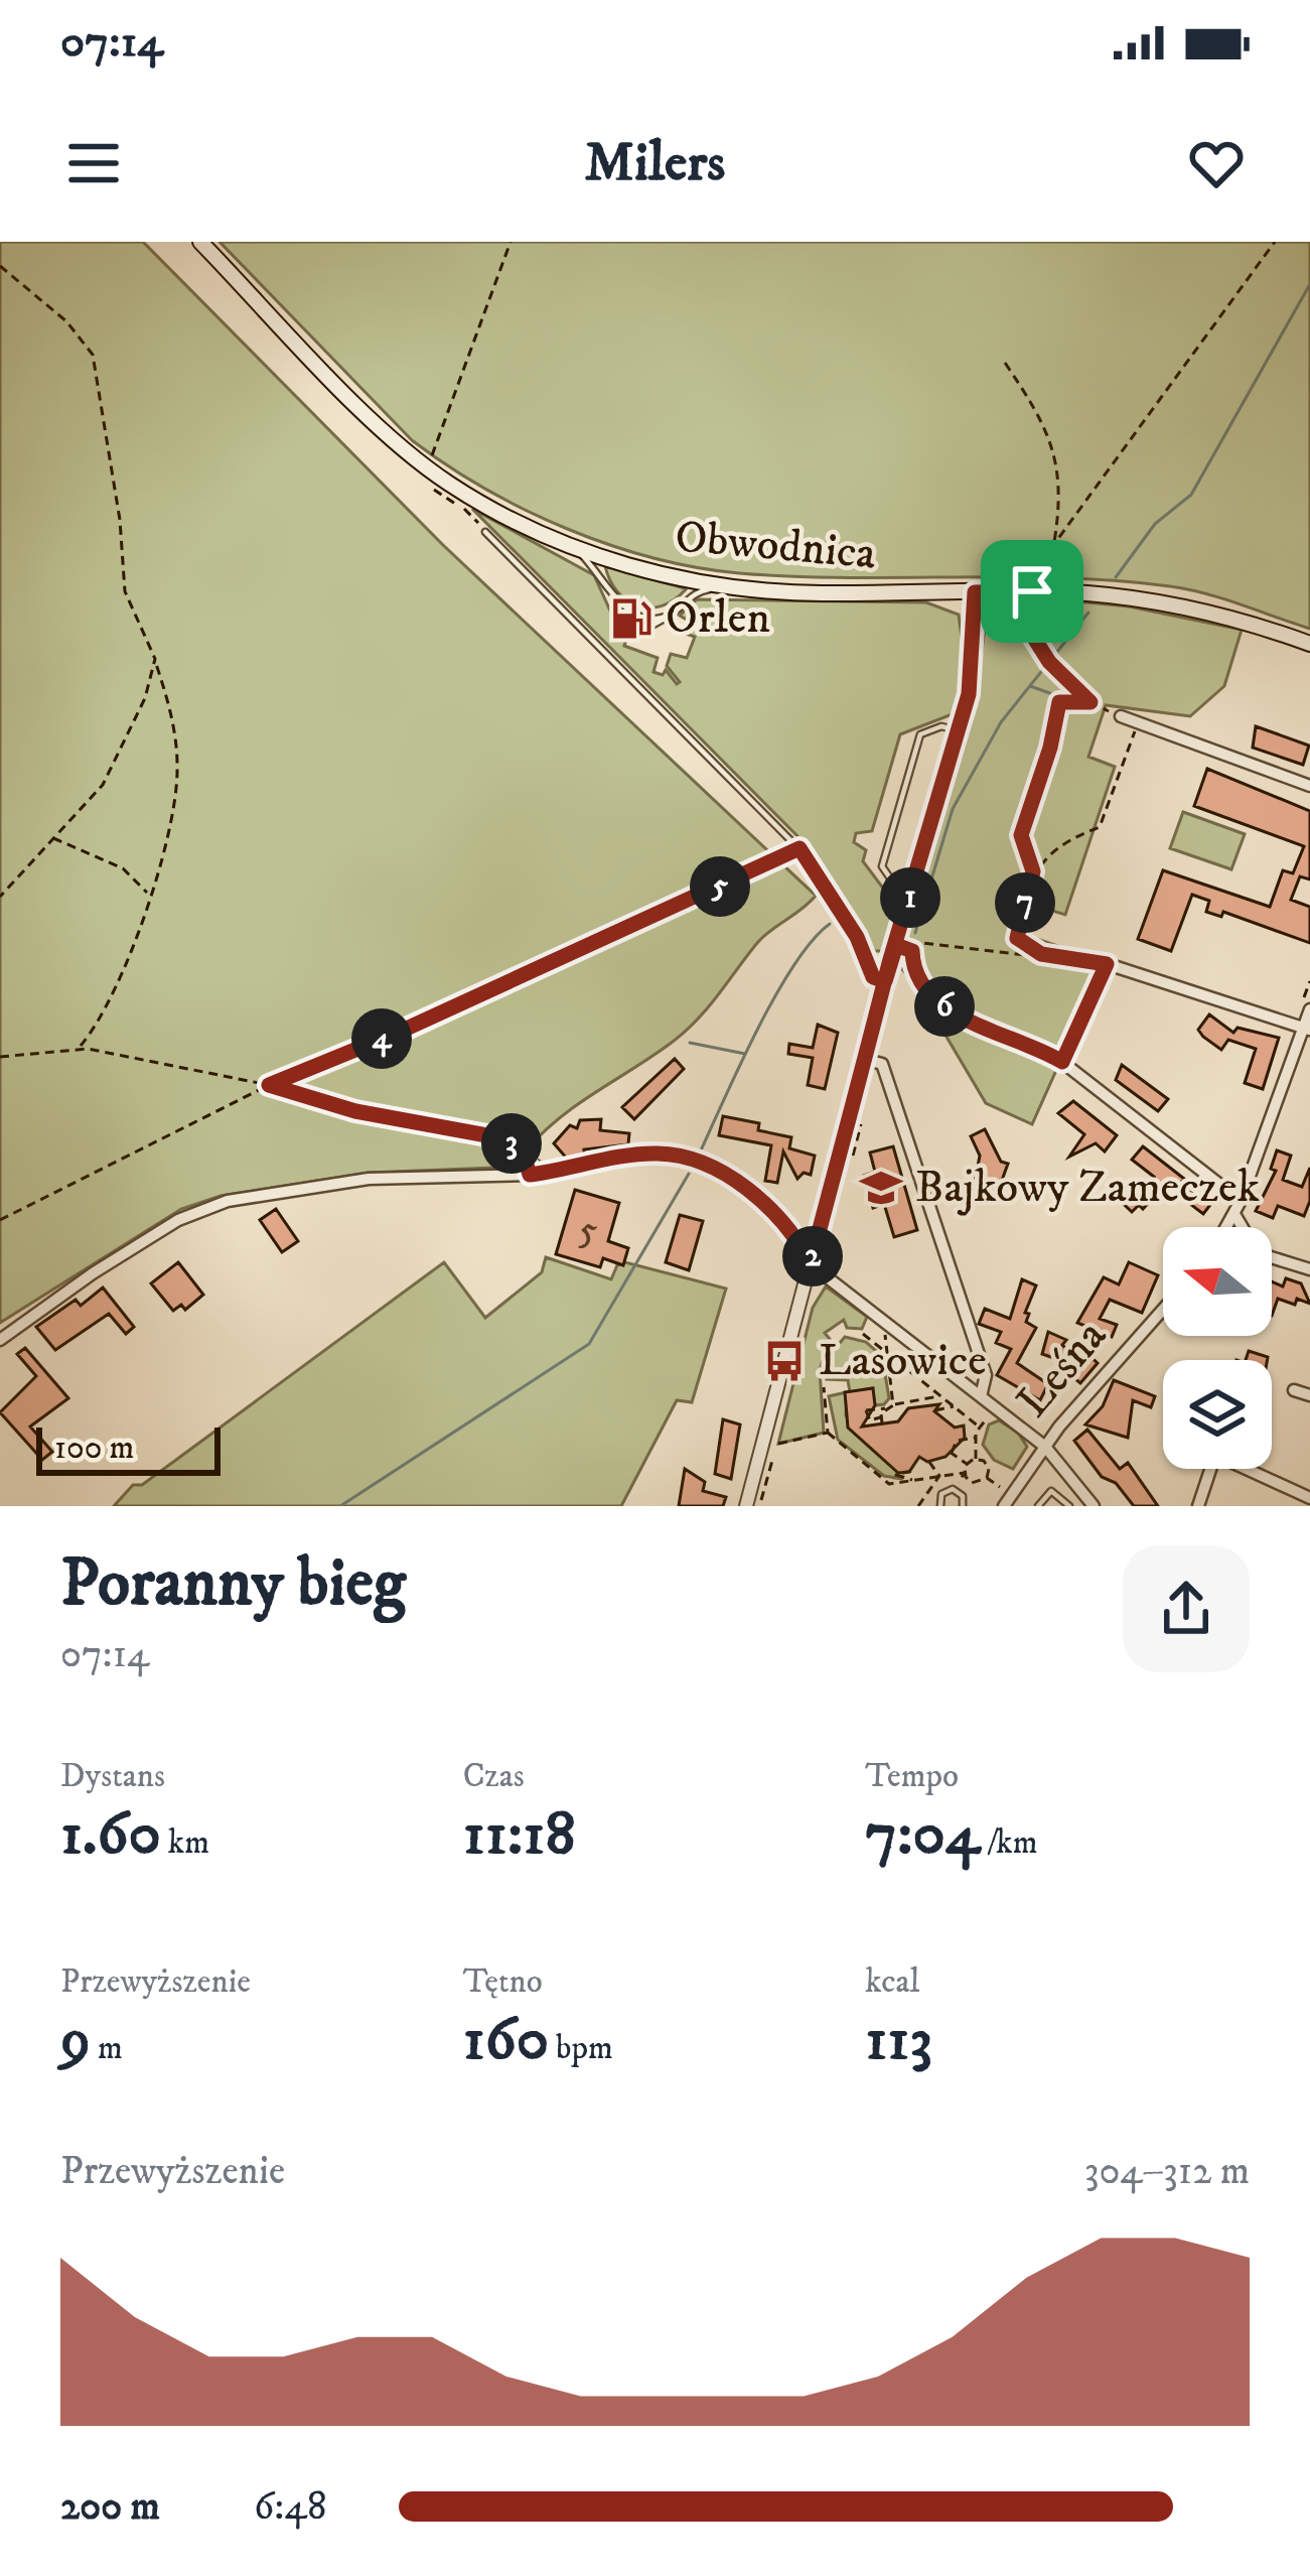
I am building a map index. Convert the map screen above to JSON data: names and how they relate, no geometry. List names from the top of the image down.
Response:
{
  "streets": {
    "main road": ["Obwodnica"],
    "street": ["Leśna"]
  },
  "places": {
    "fuel station": ["Orlen"],
    "school or university": ["Bajkowy Zameczek"],
    "bus stop": ["Lasowice"]
  },
  "house_numbers": ["5"],
  "scale_bar": "100 m",
  "north": "left",
  "page": {
    "status": "07:14",
    "header": "Milers",
    "pins": [
      "5",
      "1",
      "7",
      "6",
      "4",
      "3",
      "2"
    ],
    "scale": "100 m",
    "heading": ["Poranny bieg", "07:14"],
    "stats": [
      ["Dystans", "1.60 km"],
      ["Czas", "11:18"],
      ["Tempo", "7:04 /km"],
      ["Przewyższenie", "9 m"],
      ["Tętno", "160 bpm"],
      ["kcal", "113"]
    ],
    "chart": ["Przewyższenie", "304–312 m"],
    "list": [
      {
        "name": "200 m",
        "note": "6:48"
      }
    ]
  }
}
